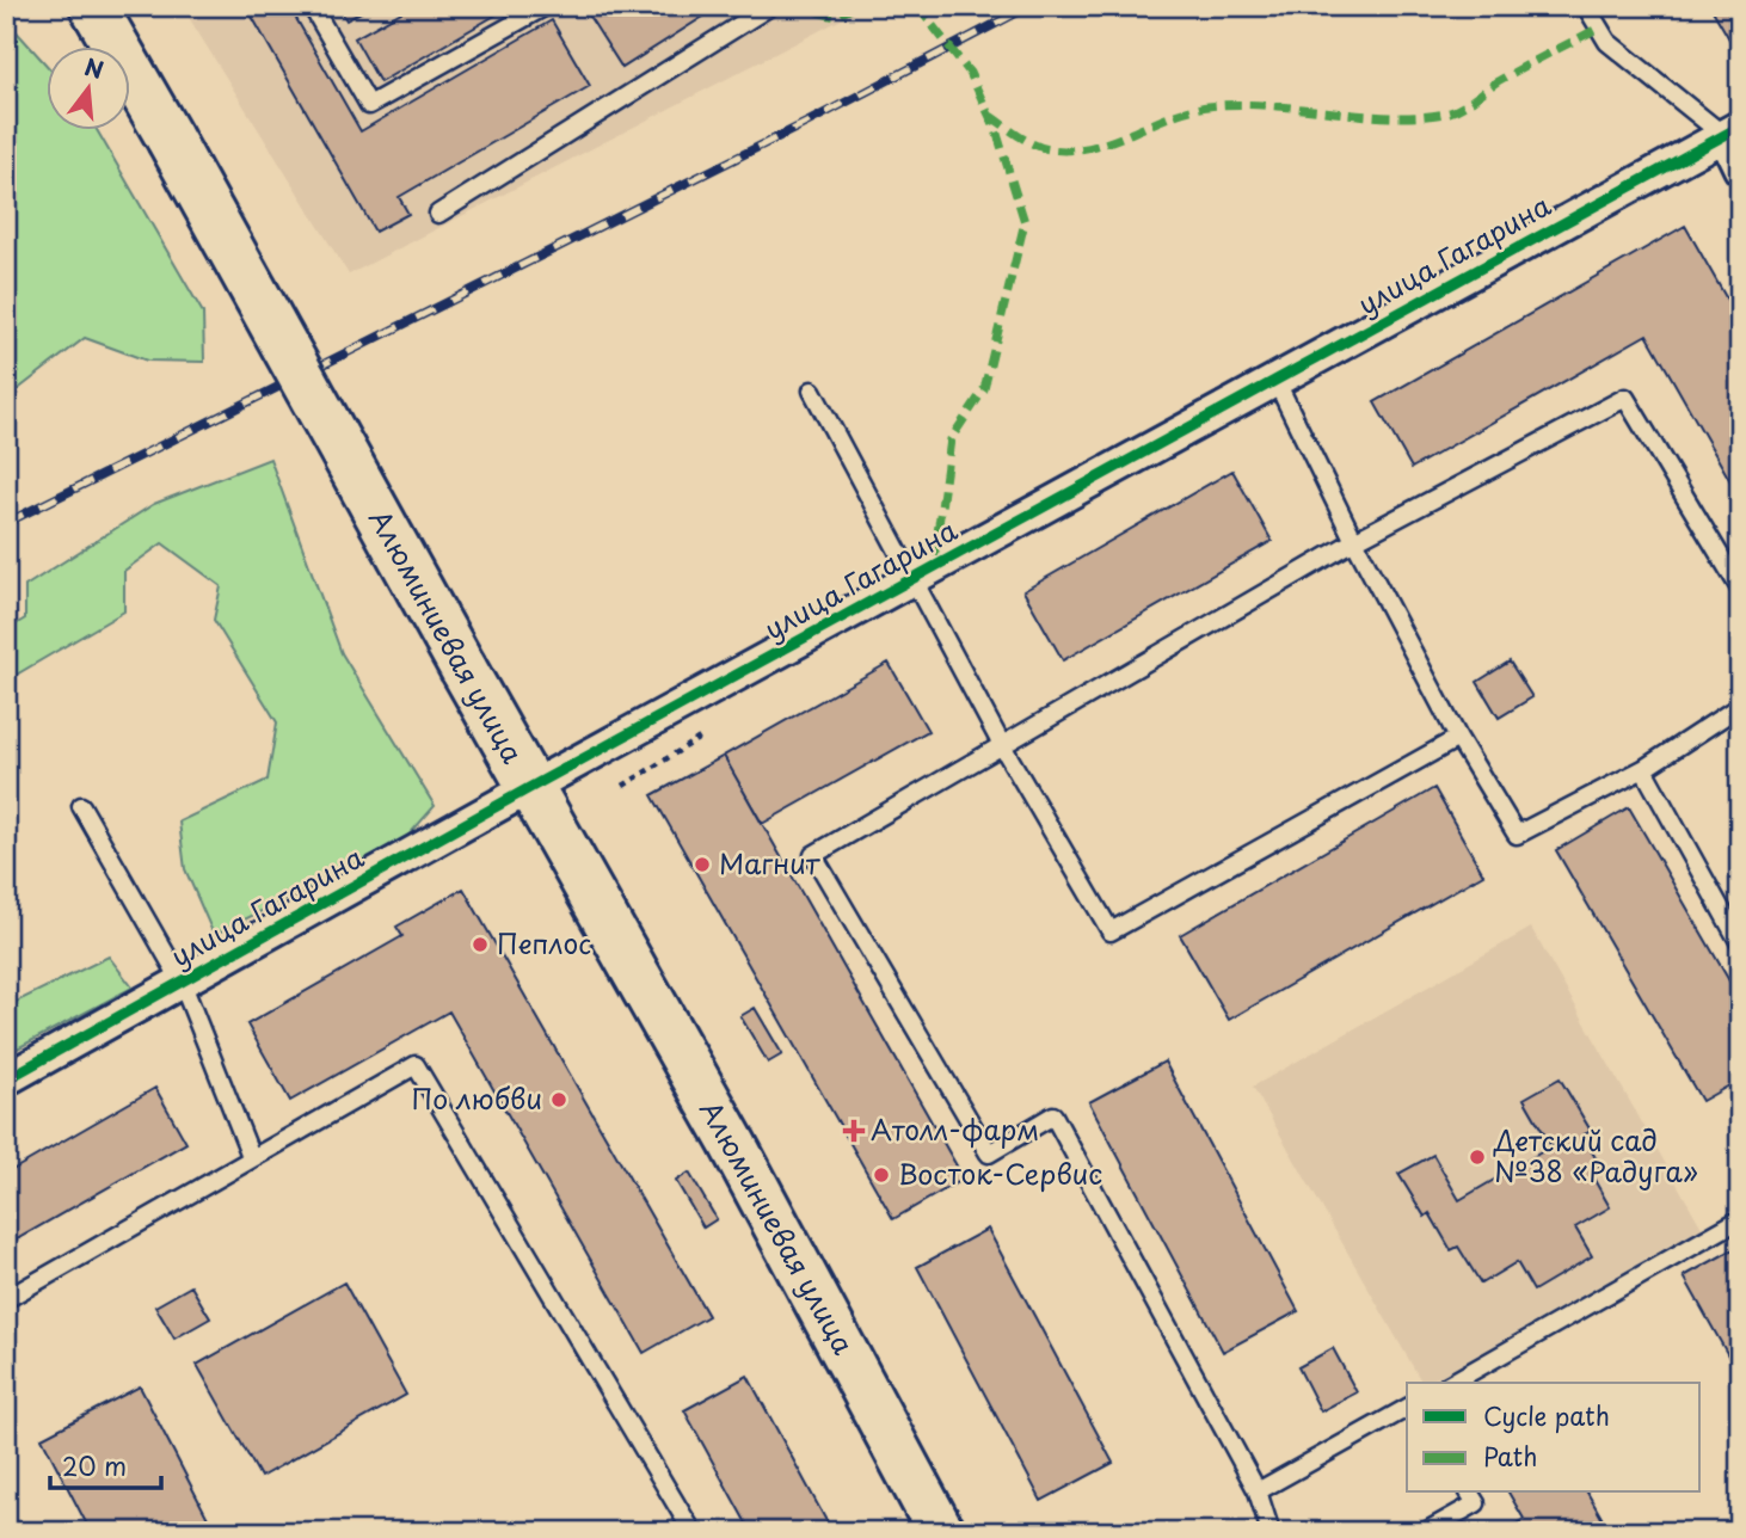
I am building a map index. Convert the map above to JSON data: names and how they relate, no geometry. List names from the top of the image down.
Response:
{
  "streets": {
    "main road": ["Алюминиевая улица"],
    "street": ["улица Гагарина"]
  },
  "crossings": [
    ["улица Гагарина", "Алюминиевая улица"]
  ],
  "places": {
    "other": [
      "Магнит",
      "Пеплос",
      "По любви",
      "Детский сад №38 «Радуга»",
      "Восток-Сервис"
    ],
    "health": ["Атолл-фарм"]
  },
  "legend": ["Cycle path", "Path"],
  "scale_bar": "20 m",
  "north": "top"
}
